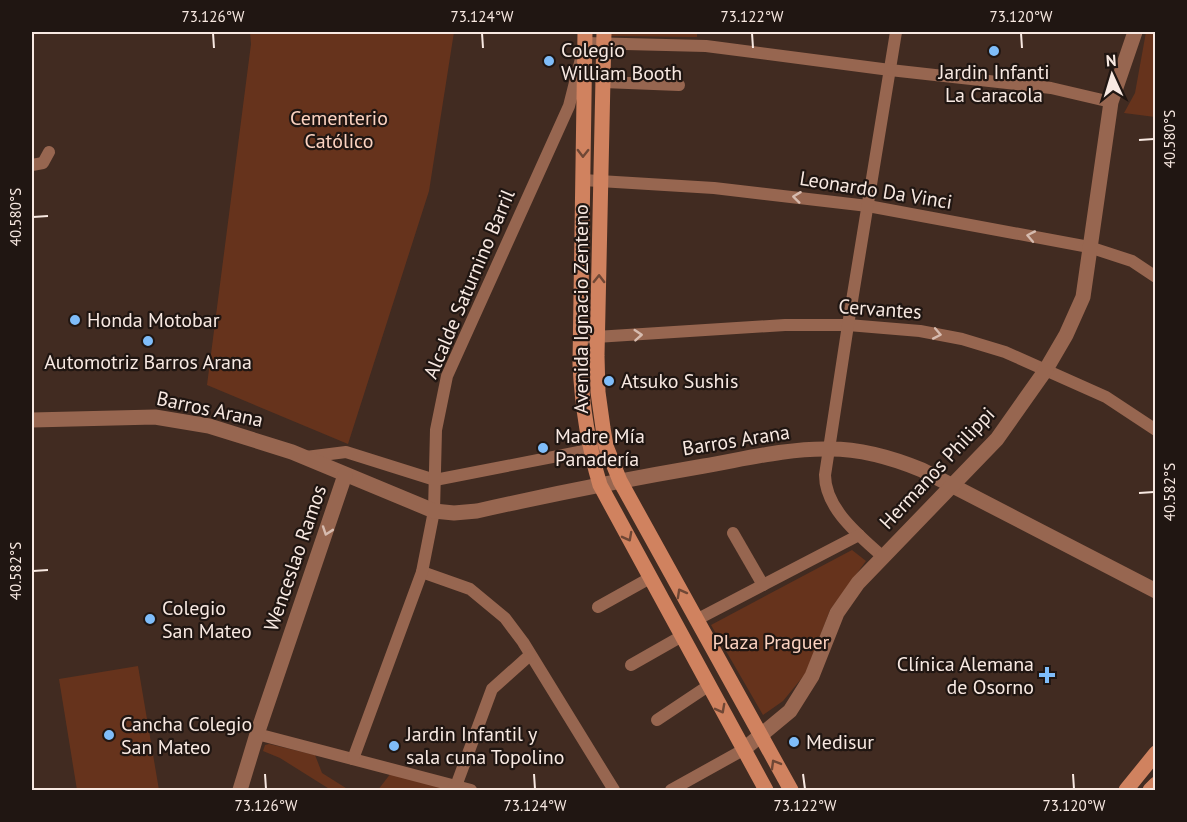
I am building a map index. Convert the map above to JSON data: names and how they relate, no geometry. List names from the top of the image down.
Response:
{
  "streets": {
    "main road": ["Avenida Ignacio Zenteno"],
    "street": [
      "Leonardo Da Vinci",
      "Alcalde Saturnino Barril",
      "Cervantes",
      "Barros Arana",
      "Hermanos Philippi",
      "Wenceslao Ramos"
    ]
  },
  "crossings": [
    ["Leonardo Da Vinci", "Avenida Ignacio Zenteno"],
    ["Leonardo Da Vinci", "Hermanos Philippi"],
    ["Alcalde Saturnino Barril", "Avenida Ignacio Zenteno"],
    ["Alcalde Saturnino Barril", "Barros Arana"],
    ["Avenida Ignacio Zenteno", "Cervantes"],
    ["Avenida Ignacio Zenteno", "Barros Arana"],
    ["Avenida Ignacio Zenteno", "Hermanos Philippi"],
    ["Cervantes", "Hermanos Philippi"],
    ["Barros Arana", "Hermanos Philippi"],
    ["Barros Arana", "Wenceslao Ramos"]
  ],
  "one_way": ["Leonardo Da Vinci", "Cervantes", "Wenceslao Ramos"],
  "parks": ["Cementerio Católico", "Plaza Praguer"],
  "places": {
    "other": [
      "Jardin Infanti La Caracola",
      "Colegio William Booth",
      "Honda Motobar",
      "Automotriz Barros Arana",
      "Atsuko Sushis",
      "Madre Mía Panadería",
      "Colegio San Mateo",
      "Cancha Colegio San Mateo",
      "Medisur",
      "Jardin Infantil y sala cuna Topolino"
    ],
    "health": ["Clínica Alemana de Osorno"]
  },
  "north": "top",
  "coordinates": [
    "73.126°W",
    "73.124°W",
    "73.122°W",
    "73.120°W",
    "40.580°S",
    "40.582°S"
  ]
}
